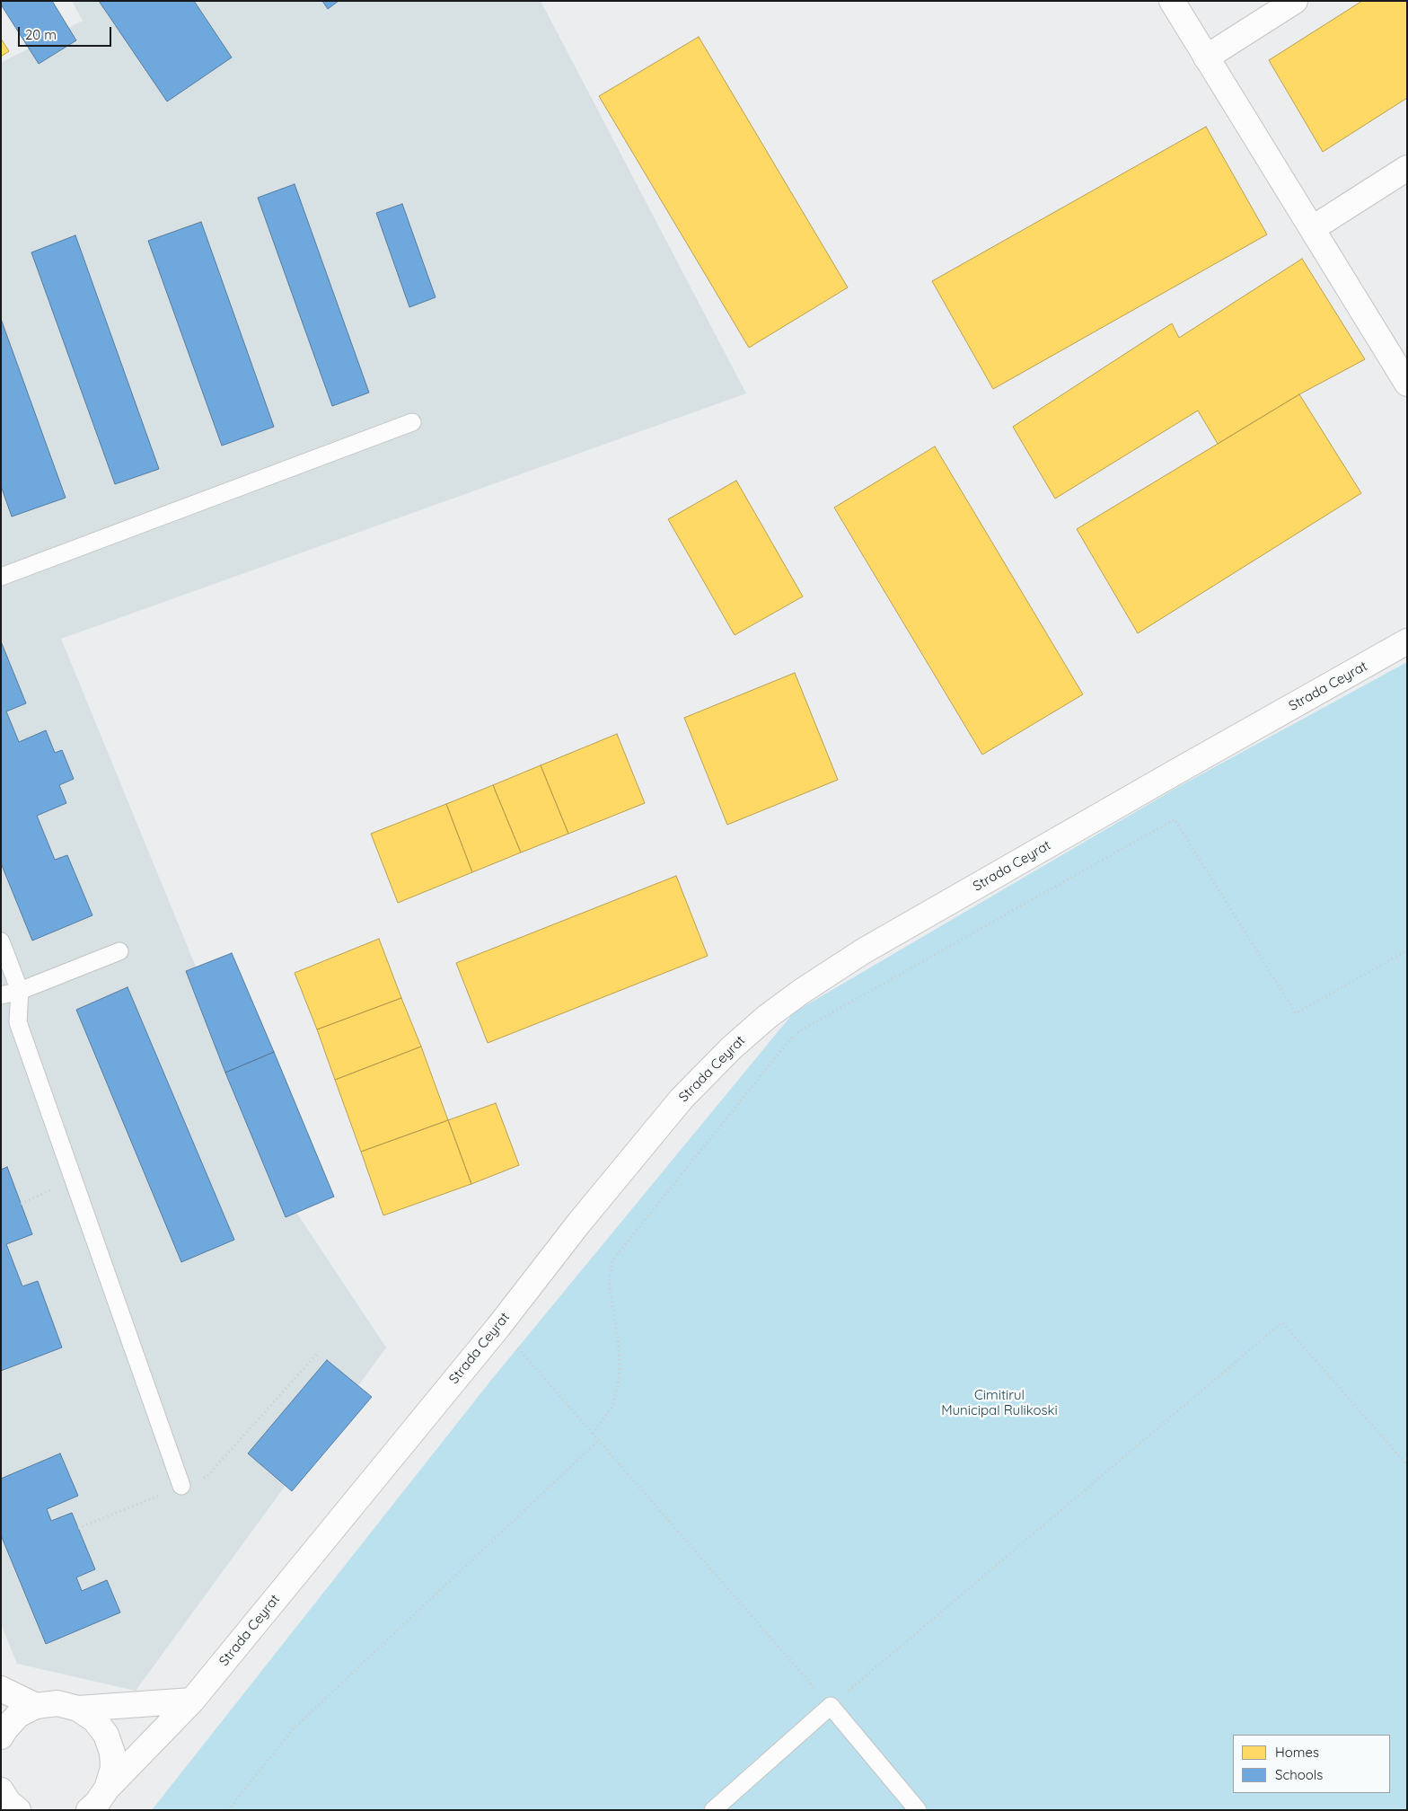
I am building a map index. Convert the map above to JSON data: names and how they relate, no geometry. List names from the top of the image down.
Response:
{
  "streets": {
    "main road": ["Strada Ceyrat"]
  },
  "parks": ["Cimitirul Municipal Rulikoski"],
  "legend": ["Homes", "Schools"],
  "scale_bar": "20 m"
}
